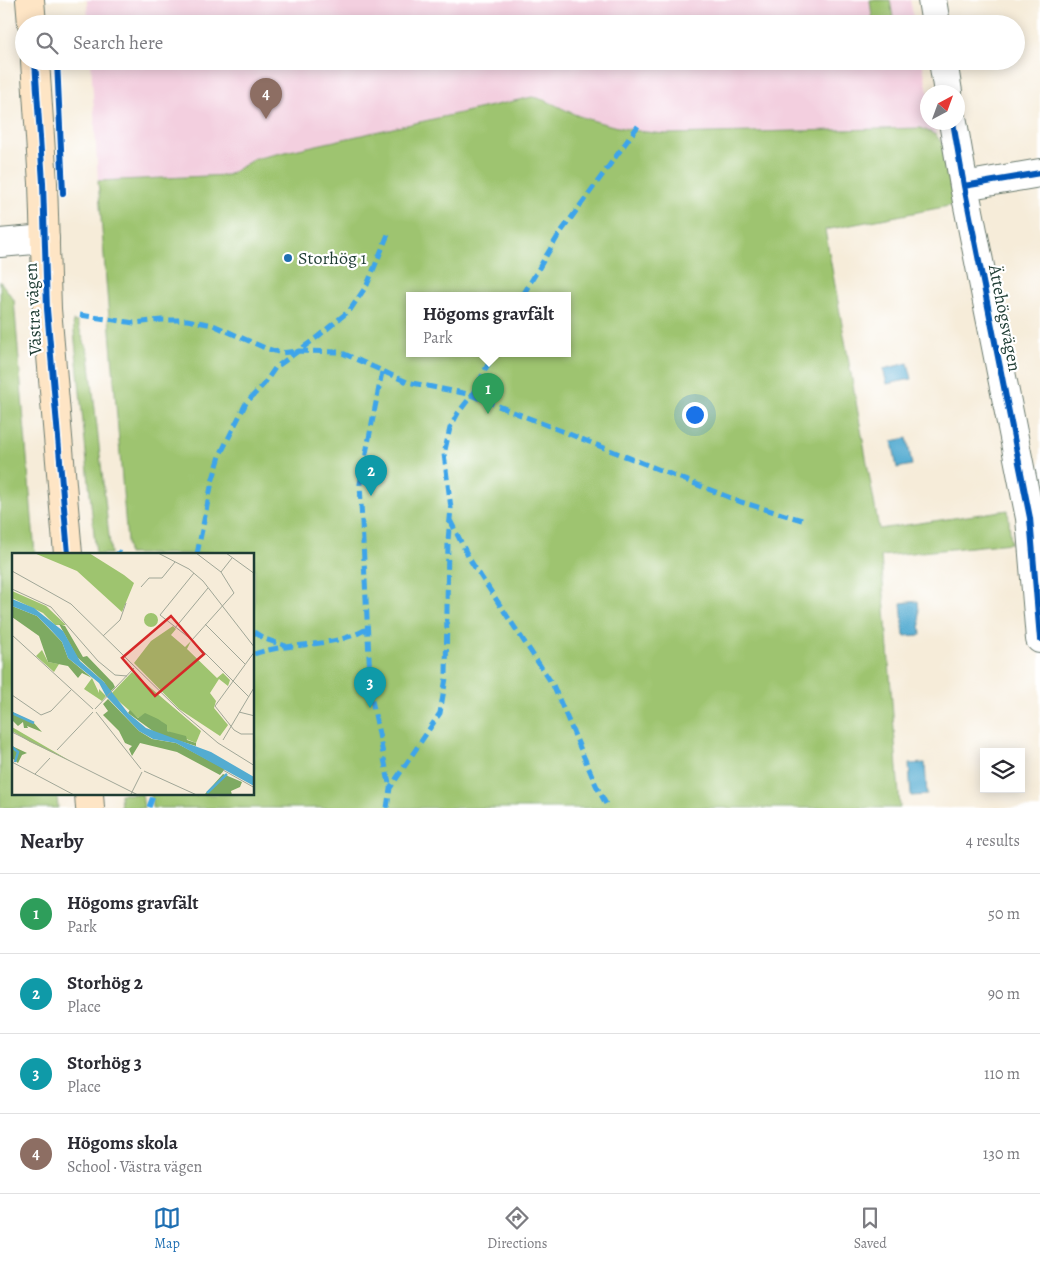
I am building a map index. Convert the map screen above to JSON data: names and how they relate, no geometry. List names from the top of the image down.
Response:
{
  "streets": {
    "street": ["Västra vägen", "Ättehögsvägen"]
  },
  "places": ["Storhög 1"],
  "north": "top right",
  "page": {
    "search": "Search here",
    "pins": [
      "4",
      "1",
      "2",
      "3"
    ],
    "popup": ["Högoms gravfält", "Park"],
    "heading": ["Nearby", "4 results"],
    "list": [
      {
        "mark": "1",
        "name": "Högoms gravfält",
        "note": "Park",
        "value": "50 m"
      },
      {
        "mark": "2",
        "name": "Storhög 2",
        "note": "Place",
        "value": "90 m"
      },
      {
        "mark": "3",
        "name": "Storhög 3",
        "note": "Place",
        "value": "110 m"
      },
      {
        "mark": "4",
        "name": "Högoms skola",
        "note": "School · Västra vägen",
        "value": "130 m"
      }
    ],
    "nav": ["Map", "Directions", "Saved"]
  }
}
